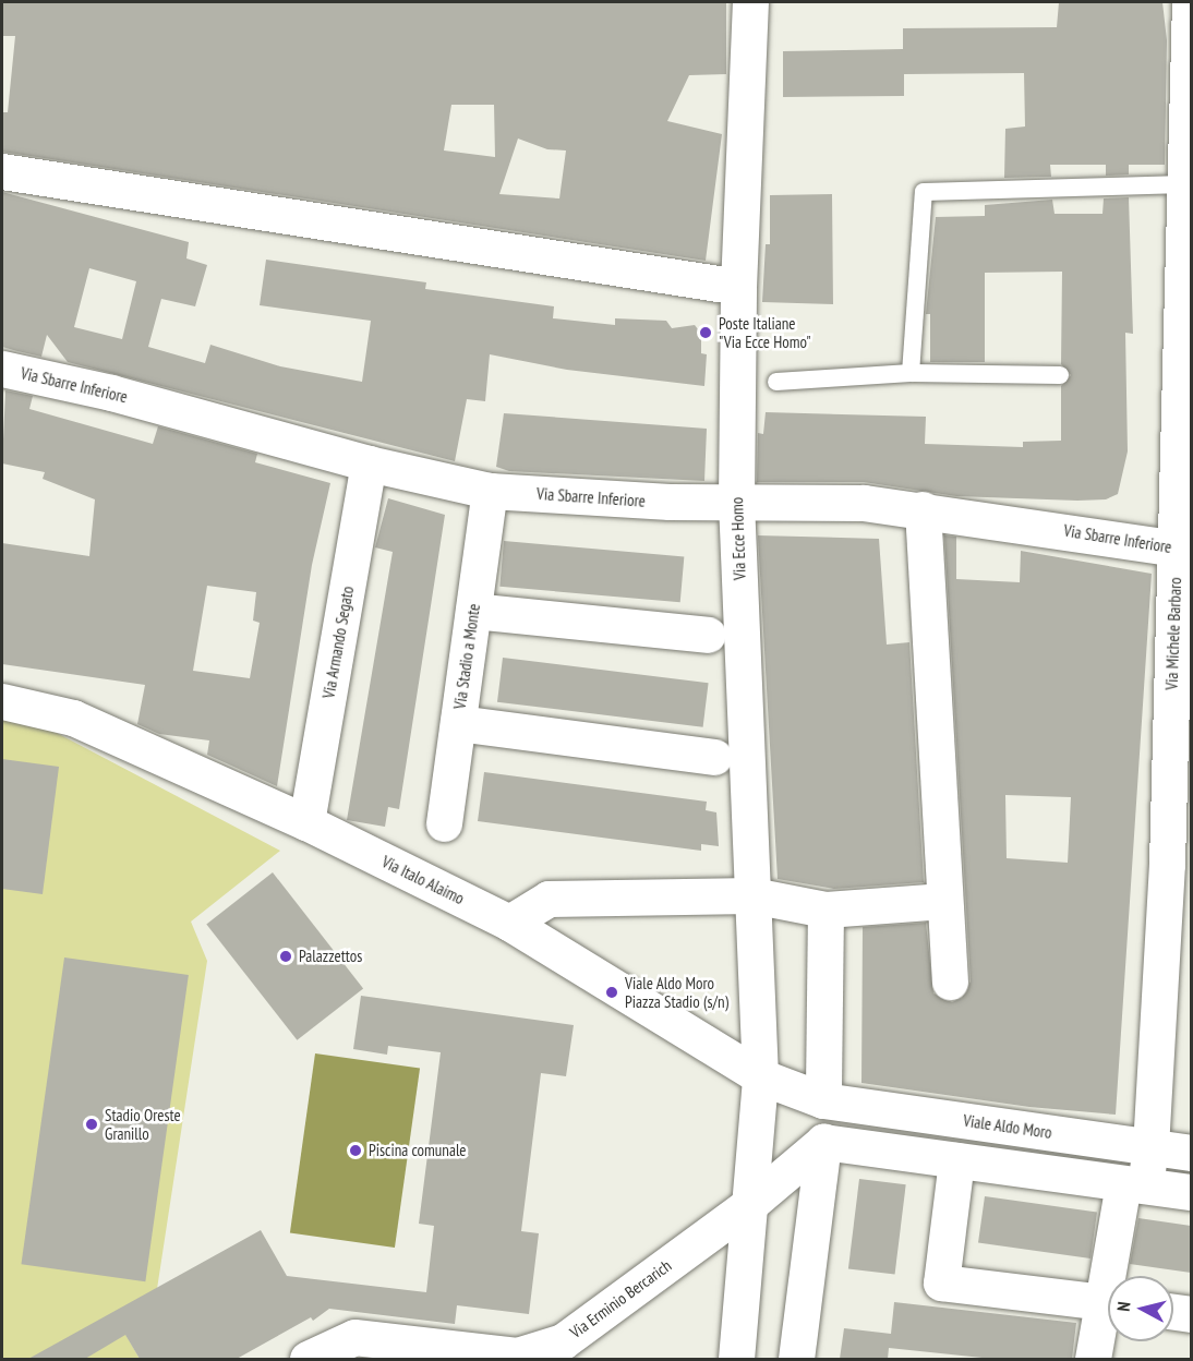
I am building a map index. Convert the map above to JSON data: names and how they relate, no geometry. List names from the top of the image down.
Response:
{
  "streets": {
    "street": [
      "Via Sbarre Inferiore",
      "Via Ecce Homo",
      "Via Michele Barbaro",
      "Via Armando Segato",
      "Via Stadio a Monte",
      "Via Italo Alaimo",
      "Viale Aldo Moro",
      "Via Erminio Bercarich"
    ]
  },
  "crossings": [
    ["Via Sbarre Inferiore", "Via Ecce Homo"],
    ["Via Sbarre Inferiore", "Via Michele Barbaro"],
    ["Via Sbarre Inferiore", "Via Armando Segato"],
    ["Via Sbarre Inferiore", "Via Stadio a Monte"],
    ["Via Ecce Homo", "Via Italo Alaimo"],
    ["Via Ecce Homo", "Via Erminio Bercarich"],
    ["Via Michele Barbaro", "Viale Aldo Moro"],
    ["Via Armando Segato", "Via Italo Alaimo"],
    ["Via Italo Alaimo", "Viale Aldo Moro"]
  ],
  "places": [
    "Poste Italiane \"Via Ecce Homo\"",
    "Palazzettos",
    "Viale Aldo Moro Piazza Stadio (s/n)",
    "Stadio Oreste Granillo",
    "Piscina comunale"
  ],
  "north": "left"
}
